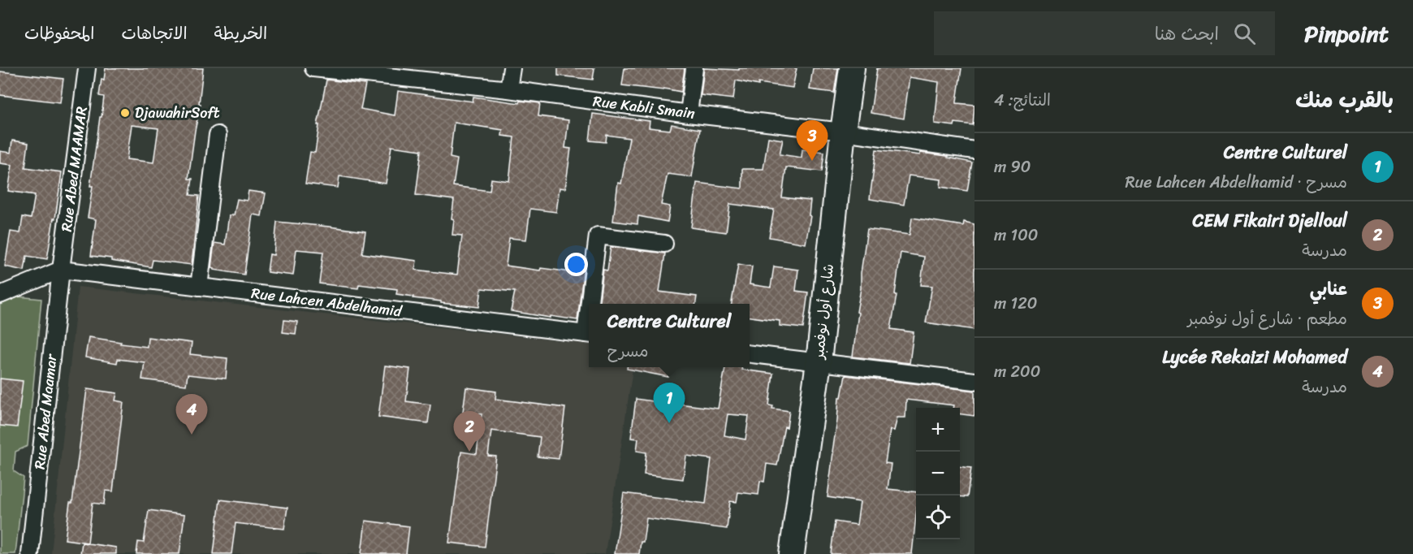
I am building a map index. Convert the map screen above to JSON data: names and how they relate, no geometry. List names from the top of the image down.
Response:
{
  "streets": {
    "main road": ["شارع أول نوفمبر"],
    "street": [
      "Rue Kabli Smain",
      "Rue Abed MAAMAR",
      "Rue Lahcen Abdelhamid",
      "Rue Abed Maamar"
    ]
  },
  "crossings": [
    ["Rue Kabli Smain", "شارع أول نوفمبر"],
    ["Rue Abed MAAMAR", "Rue Lahcen Abdelhamid"],
    ["Rue Abed MAAMAR", "Rue Abed Maamar"],
    ["Rue Lahcen Abdelhamid", "Rue Abed Maamar"]
  ],
  "places": ["DjawahirSoft"],
  "page": {
    "header": "Pinpoint",
    "search": "ابحث هنا",
    "nav": ["الخريطة", "الاتجاهات", "المحفوظات"],
    "heading": ["بالقرب منك", "النتائج: 4"],
    "pins": [
      "3",
      "1",
      "4",
      "2"
    ],
    "list": [
      {
        "mark": "1",
        "name": "Centre Culturel",
        "note": "مسرح · Rue Lahcen Abdelhamid",
        "value": "90 m"
      },
      {
        "mark": "2",
        "name": "CEM Fikairi Djelloul",
        "note": "مدرسة",
        "value": "100 m"
      },
      {
        "mark": "3",
        "name": "عنابي",
        "note": "مطعم · شارع أول نوفمبر",
        "value": "120 m"
      },
      {
        "mark": "4",
        "name": "Lycée Rekaizi Mohamed",
        "note": "مدرسة",
        "value": "200 m"
      }
    ],
    "popup": ["Centre Culturel", "مسرح"],
    "map_buttons": ["+", "−"]
  }
}
